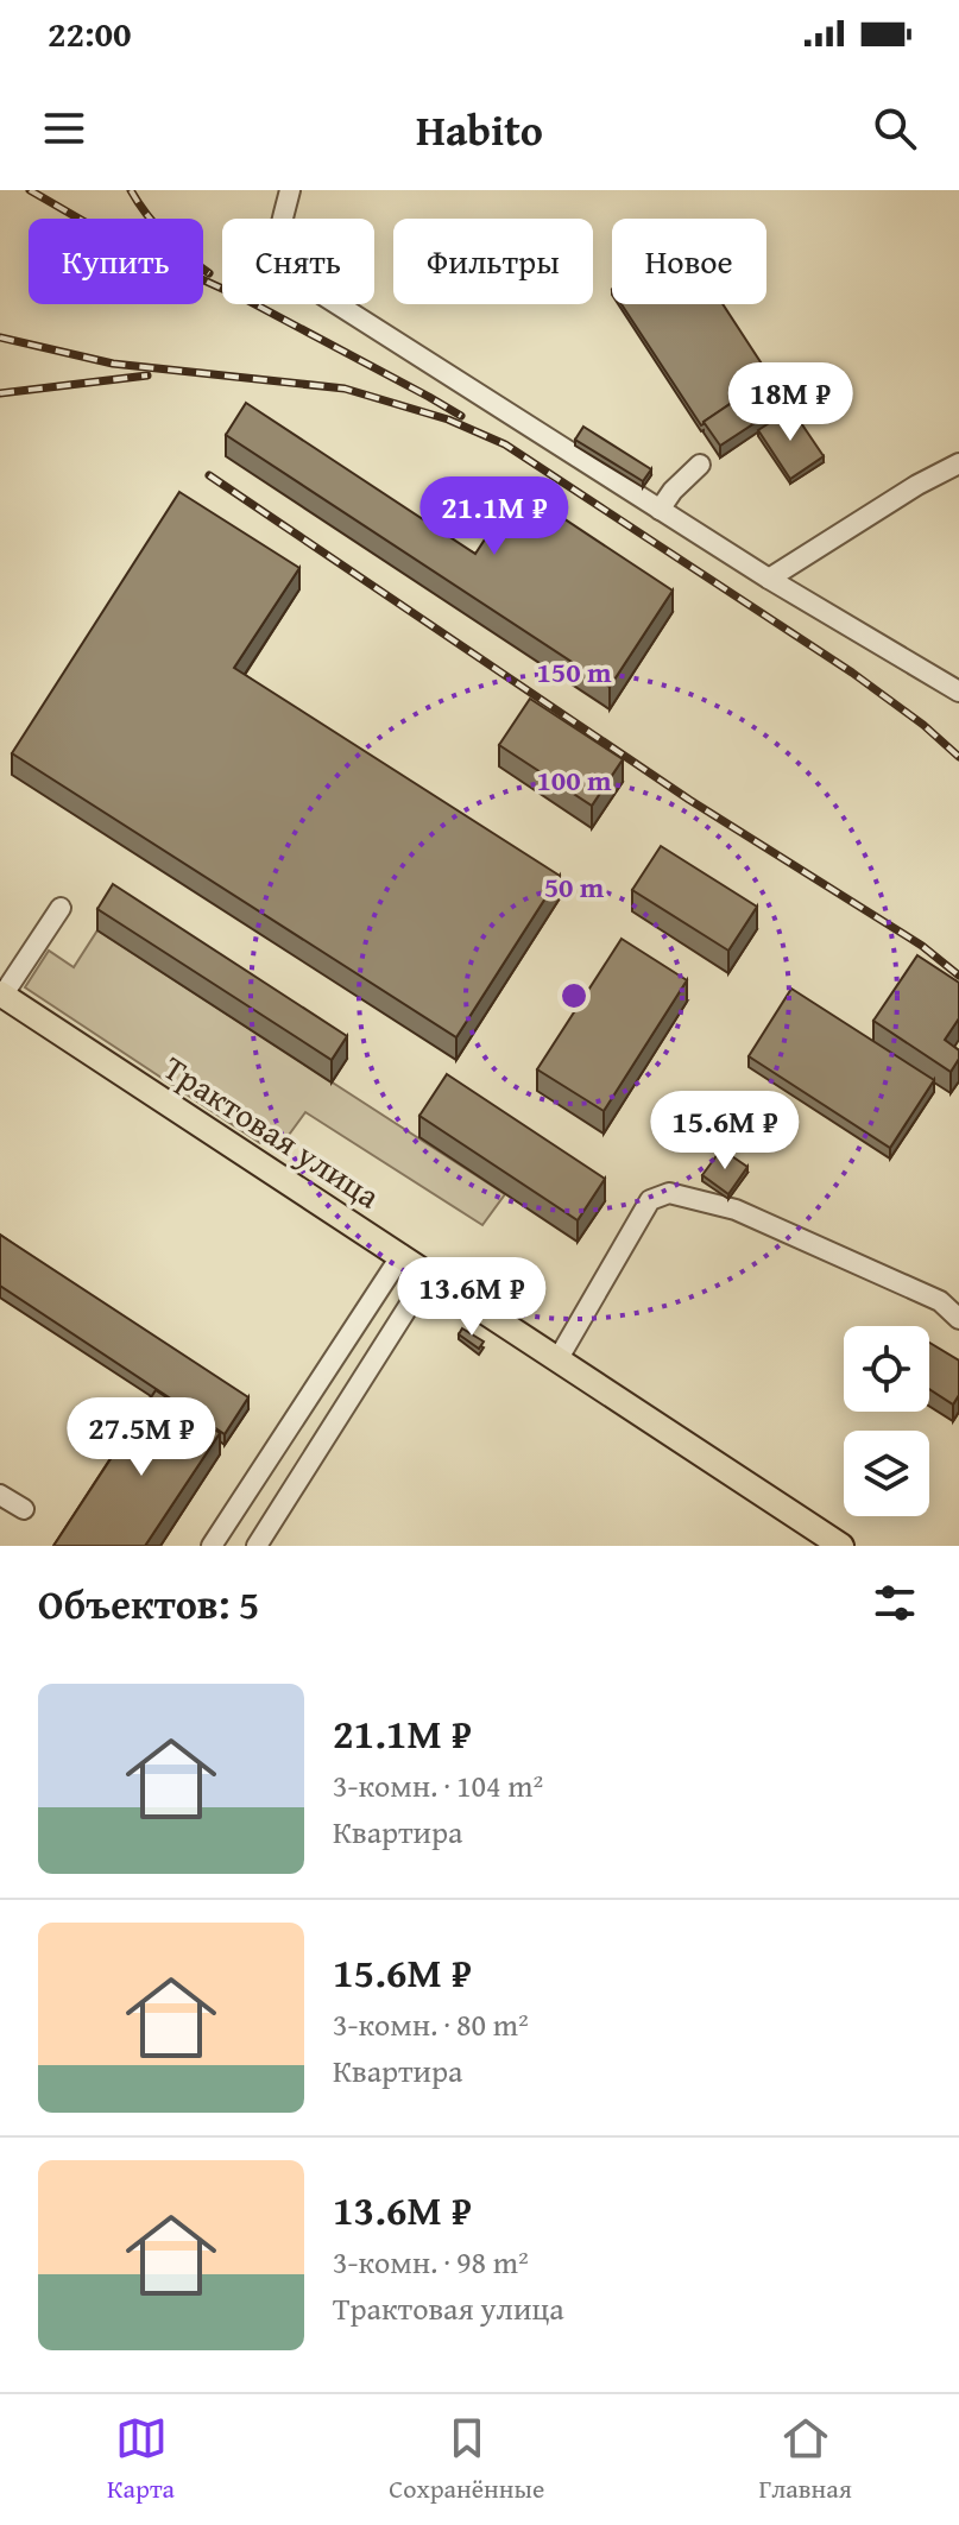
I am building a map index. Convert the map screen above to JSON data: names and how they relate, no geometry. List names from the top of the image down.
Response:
{
  "streets": {
    "main road": ["Трактовая улица"]
  },
  "page": {
    "status": "22:00",
    "header": "Habito",
    "chip": [
      "Купить",
      "Снять",
      "Фильтры",
      "Новое"
    ],
    "price": [
      "18M ₽",
      "21.1M ₽",
      "15.6M ₽",
      "13.6M ₽",
      "27.5M ₽"
    ],
    "heading": "Объектов: 5",
    "list": [
      {
        "name": "21.1M ₽",
        "note": "3-комн. · 104 m² · Квартира"
      },
      {
        "name": "15.6M ₽",
        "note": "3-комн. · 80 m² · Квартира"
      },
      {
        "name": "13.6M ₽",
        "note": "3-комн. · 98 m² · Трактовая улица"
      }
    ],
    "tabs": ["Карта", "Сохранённые", "Главная"]
  },
  "rings": ["150 m", "100 m", "50 m"]
}
